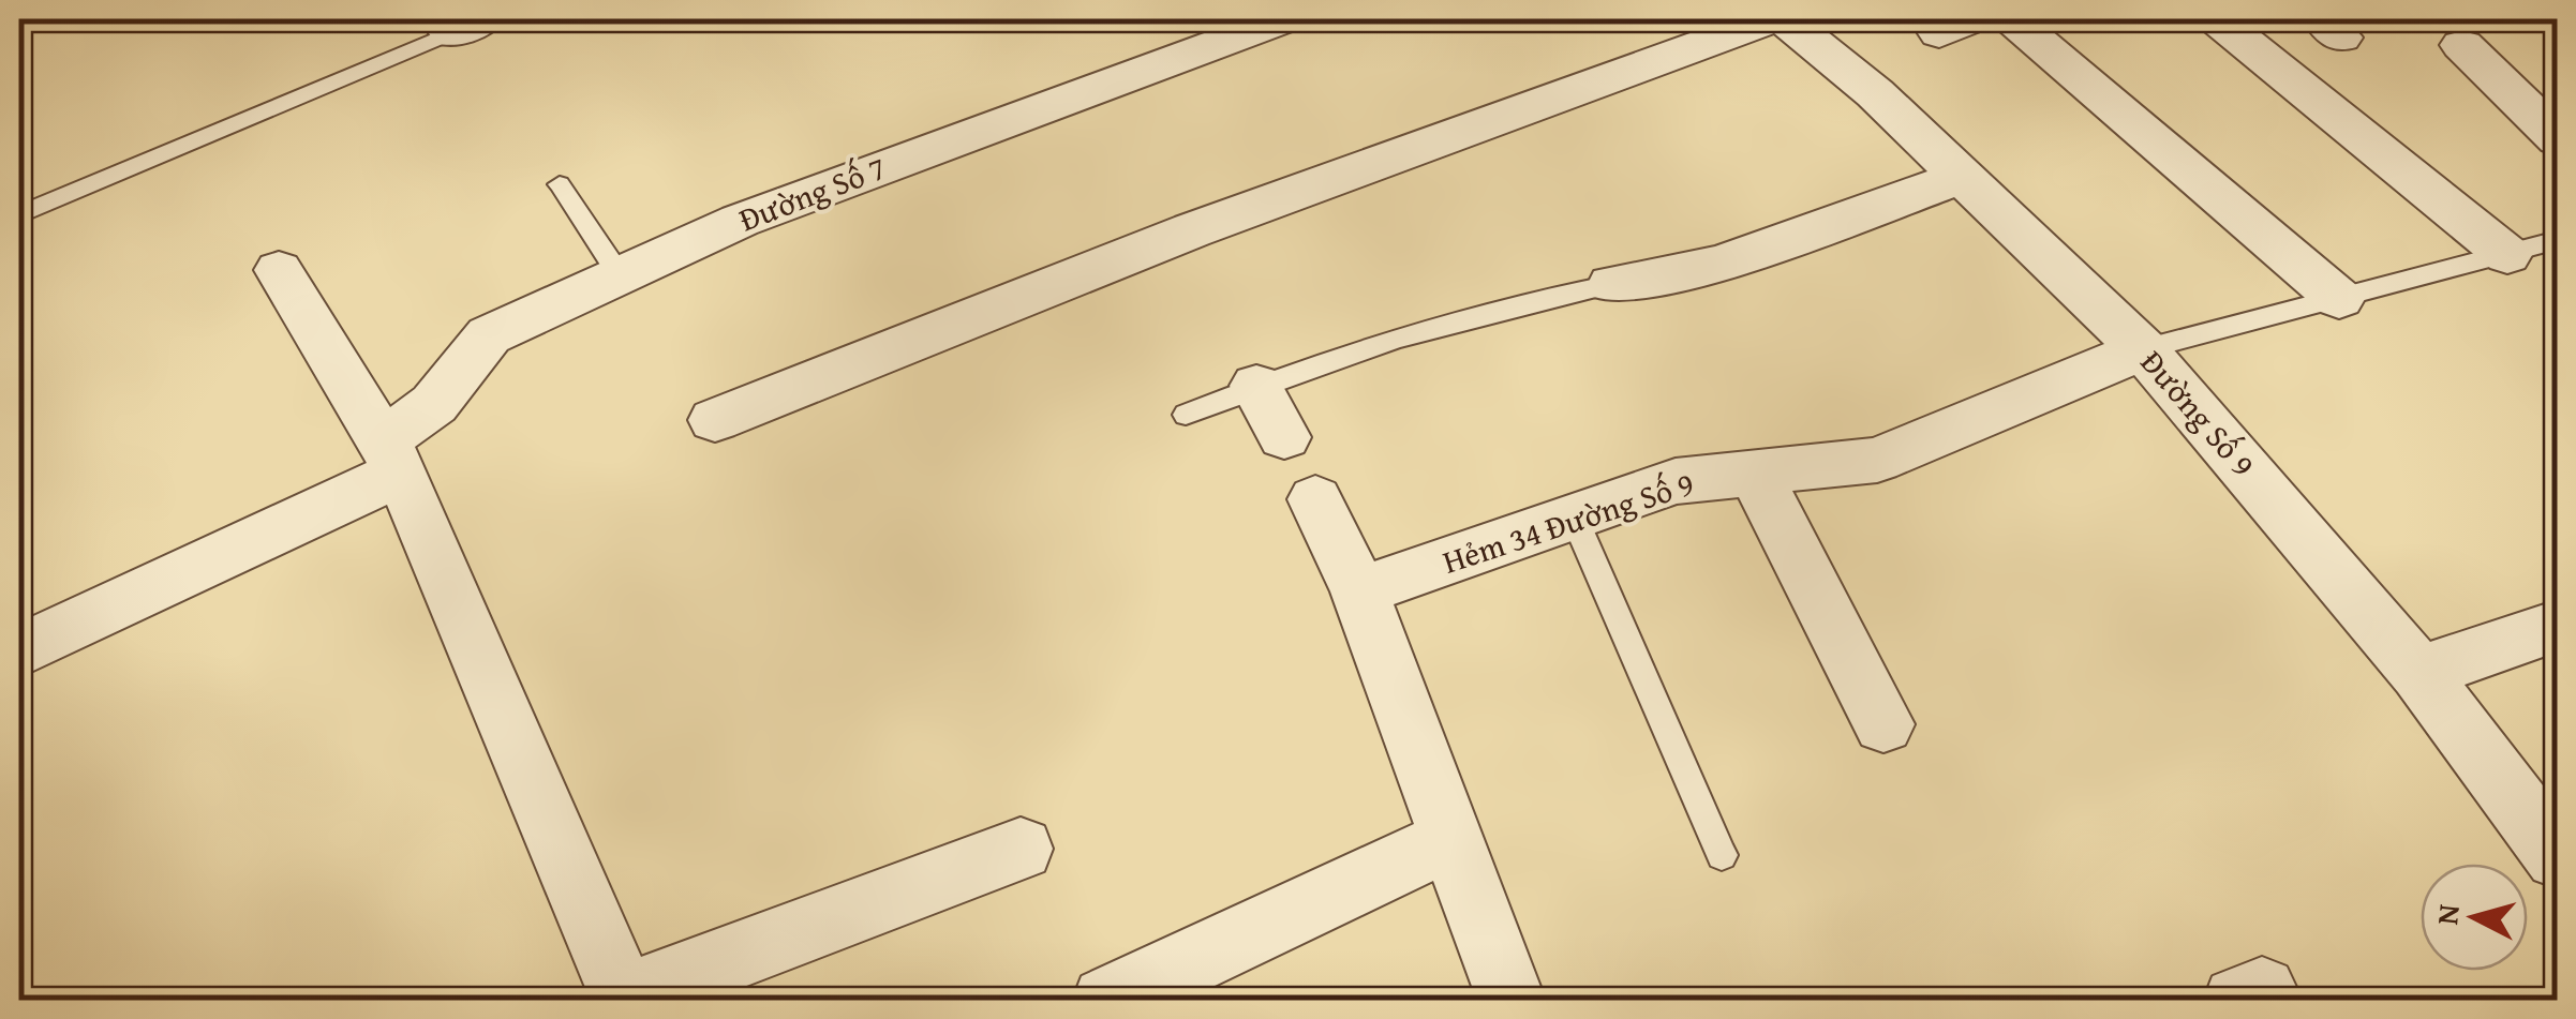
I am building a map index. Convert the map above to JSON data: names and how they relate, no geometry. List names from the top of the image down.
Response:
{
  "streets": {
    "street": ["Đường Số 7", "Đường Số 9", "Hẻm 34 Đường Số 9"]
  },
  "crossings": [
    ["Đường Số 9", "Hẻm 34 Đường Số 9"]
  ],
  "north": "left"
}
